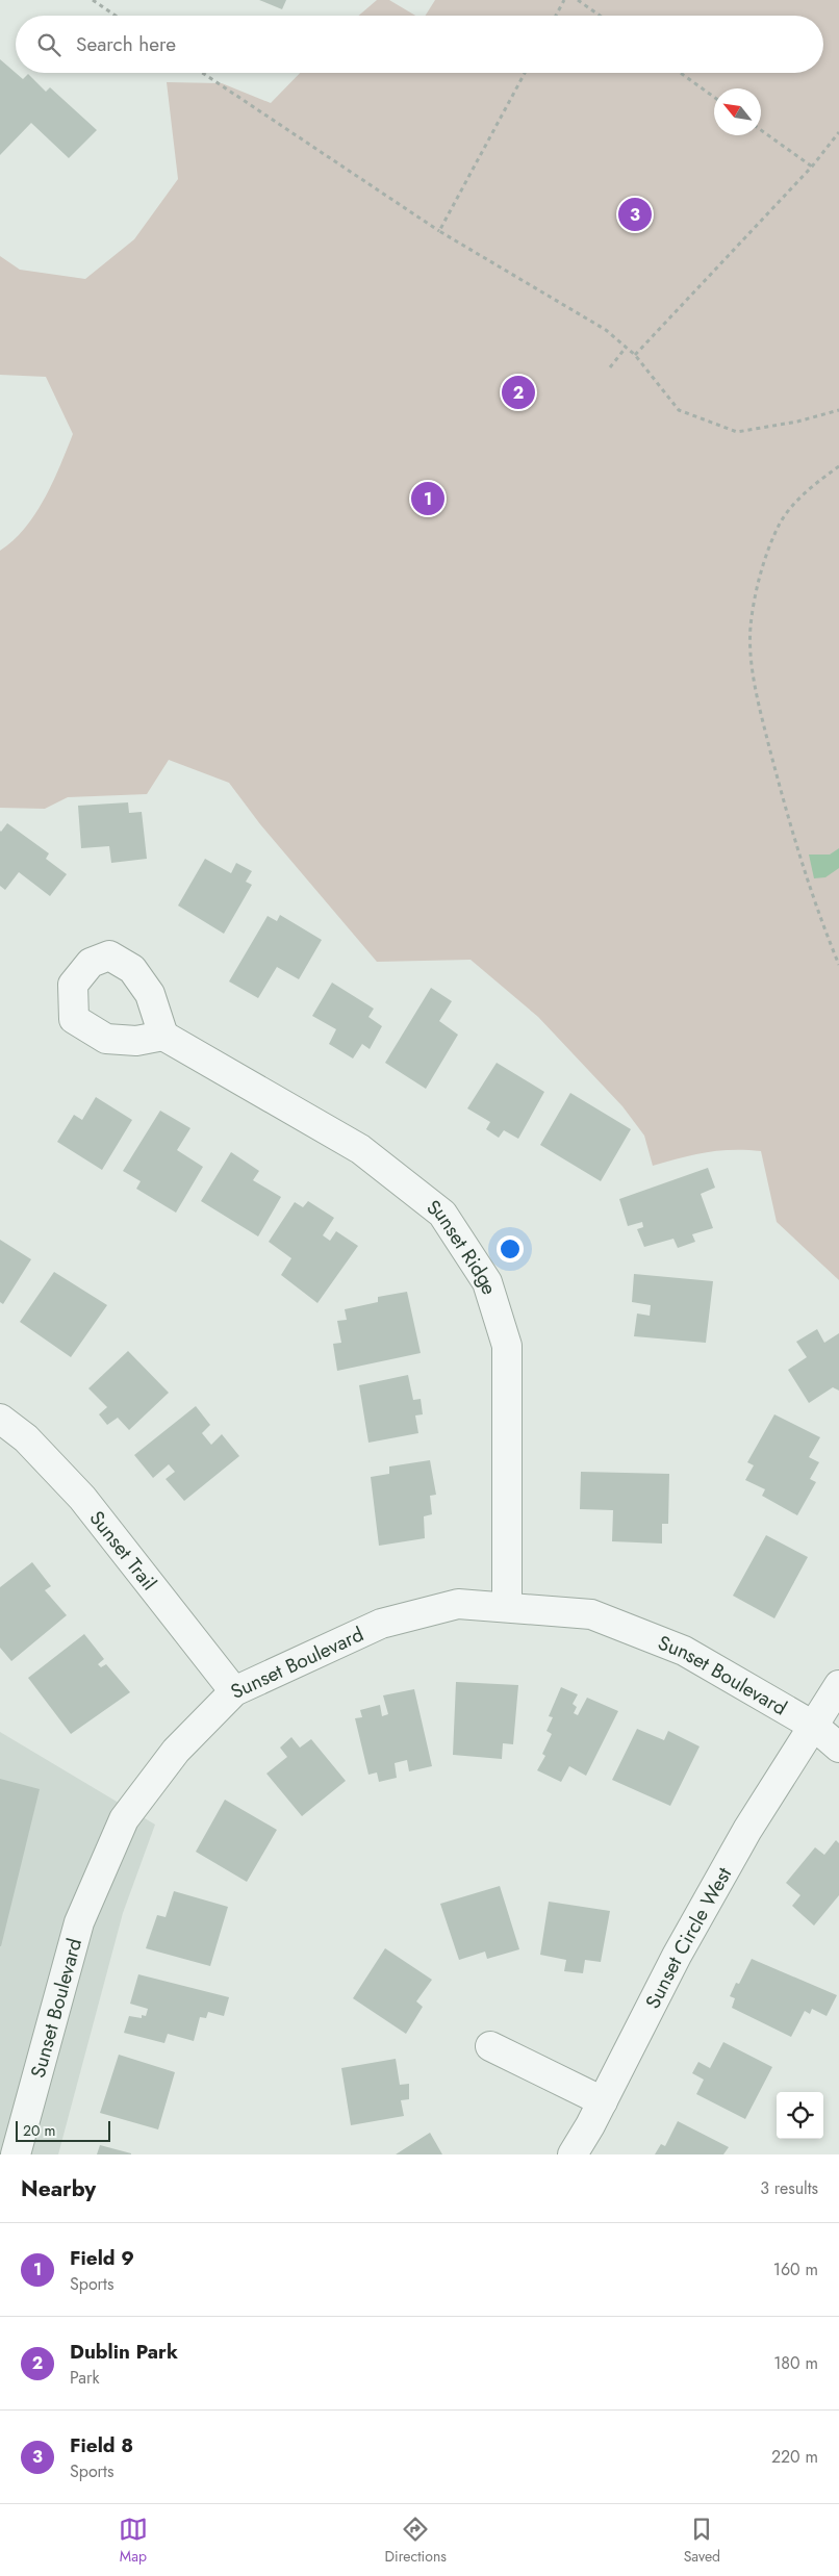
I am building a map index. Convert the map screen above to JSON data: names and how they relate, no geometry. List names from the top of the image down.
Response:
{
  "streets": {
    "street": [
      "Sunset Ridge",
      "Sunset Trail",
      "Sunset Boulevard",
      "Sunset Circle West"
    ]
  },
  "crossings": [
    ["Sunset Ridge", "Sunset Boulevard"],
    ["Sunset Trail", "Sunset Boulevard"],
    ["Sunset Boulevard", "Sunset Circle West"]
  ],
  "scale_bar": "20 m",
  "north": "top left",
  "page": {
    "search": "Search here",
    "pins": ["3", "2", "1"],
    "scale": "20 m",
    "heading": ["Nearby", "3 results"],
    "list": [
      {
        "mark": "1",
        "name": "Field 9",
        "note": "Sports",
        "value": "160 m"
      },
      {
        "mark": "2",
        "name": "Dublin Park",
        "note": "Park",
        "value": "180 m"
      },
      {
        "mark": "3",
        "name": "Field 8",
        "note": "Sports",
        "value": "220 m"
      }
    ],
    "nav": ["Map", "Directions", "Saved"]
  }
}
